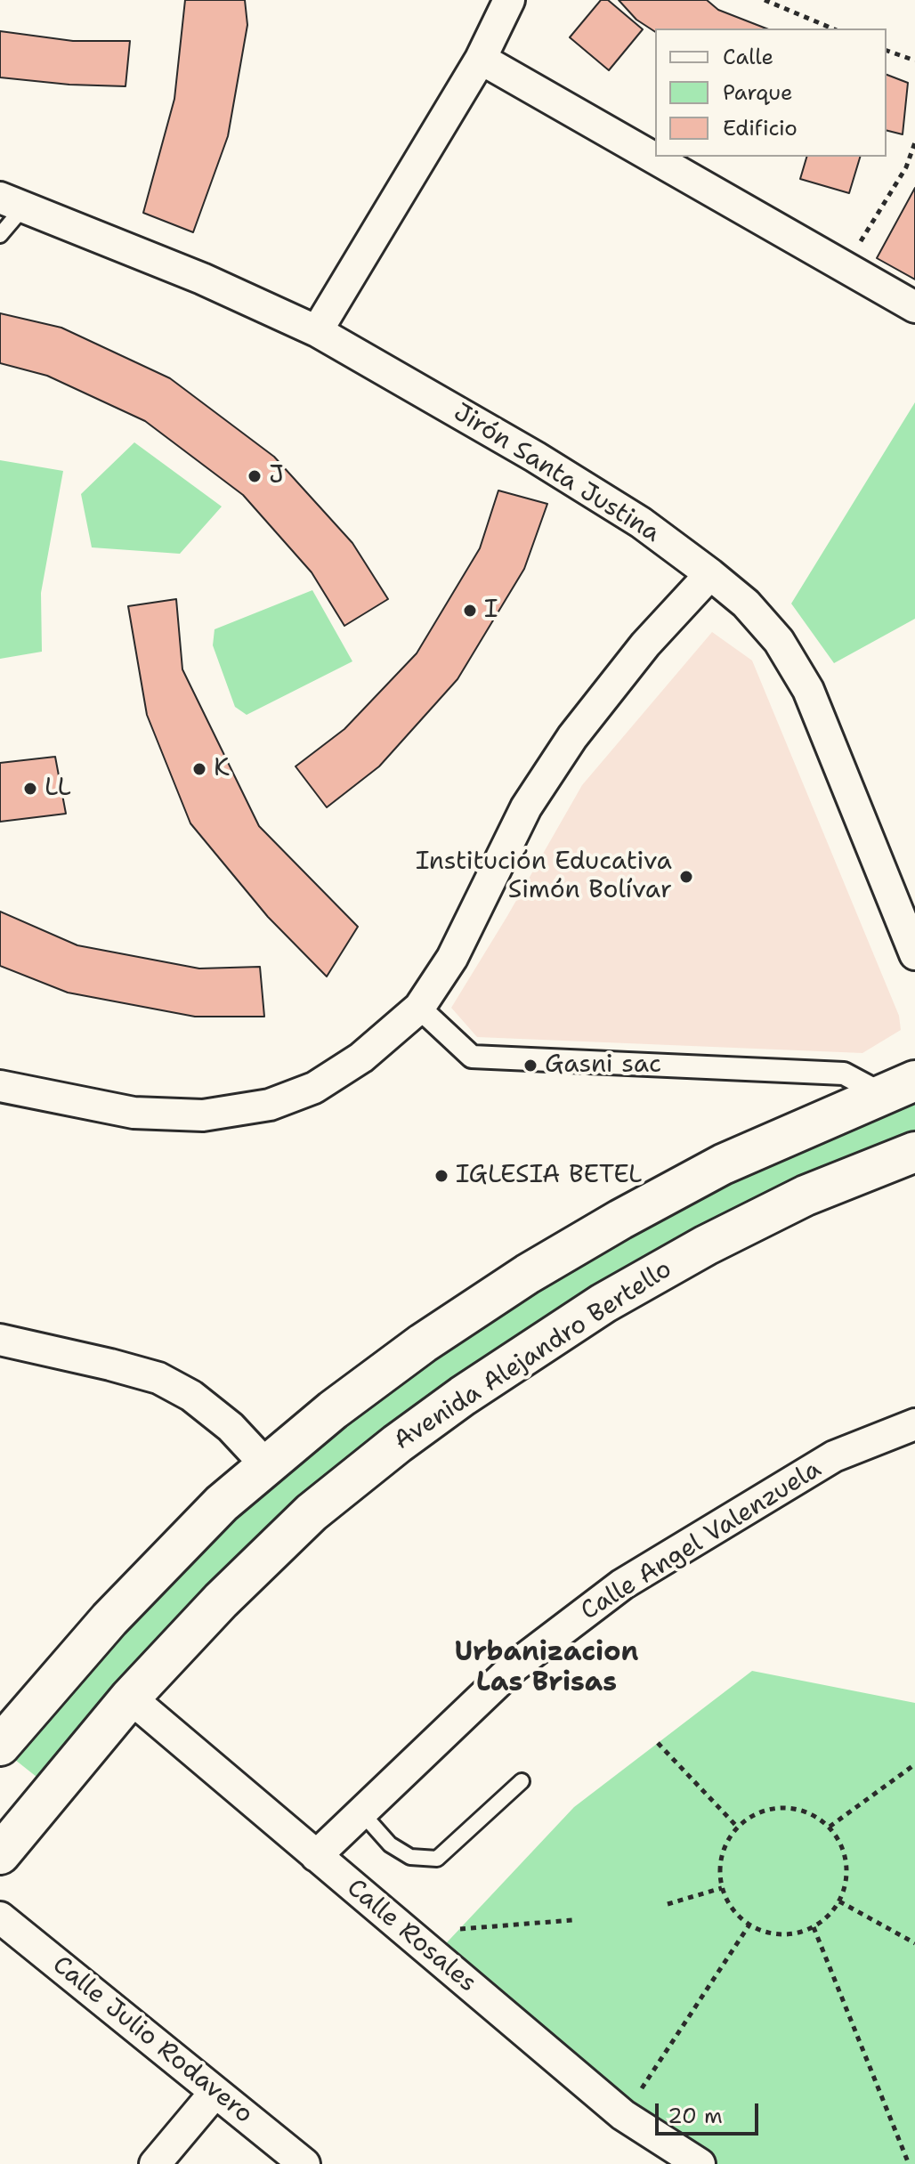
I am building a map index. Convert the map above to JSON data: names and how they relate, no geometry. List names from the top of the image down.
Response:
{
  "streets": {
    "main road": ["Avenida Alejandro Bertello"],
    "street": [
      "Jirón Santa Justina",
      "Calle Angel Valenzuela",
      "Calle Rosales",
      "Calle Julio Rodavero"
    ]
  },
  "crossings": [
    ["Avenida Alejandro Bertello", "Calle Rosales"],
    ["Calle Angel Valenzuela", "Calle Rosales"]
  ],
  "districts": ["Urbanizacion Las Brisas"],
  "places": [
    "J",
    "I",
    "K",
    "LL",
    "Institución Educativa Simón Bolívar",
    "Gasni sac",
    "IGLESIA BETEL"
  ],
  "legend": ["Calle", "Parque", "Edificio"],
  "scale_bar": "20 m"
}
